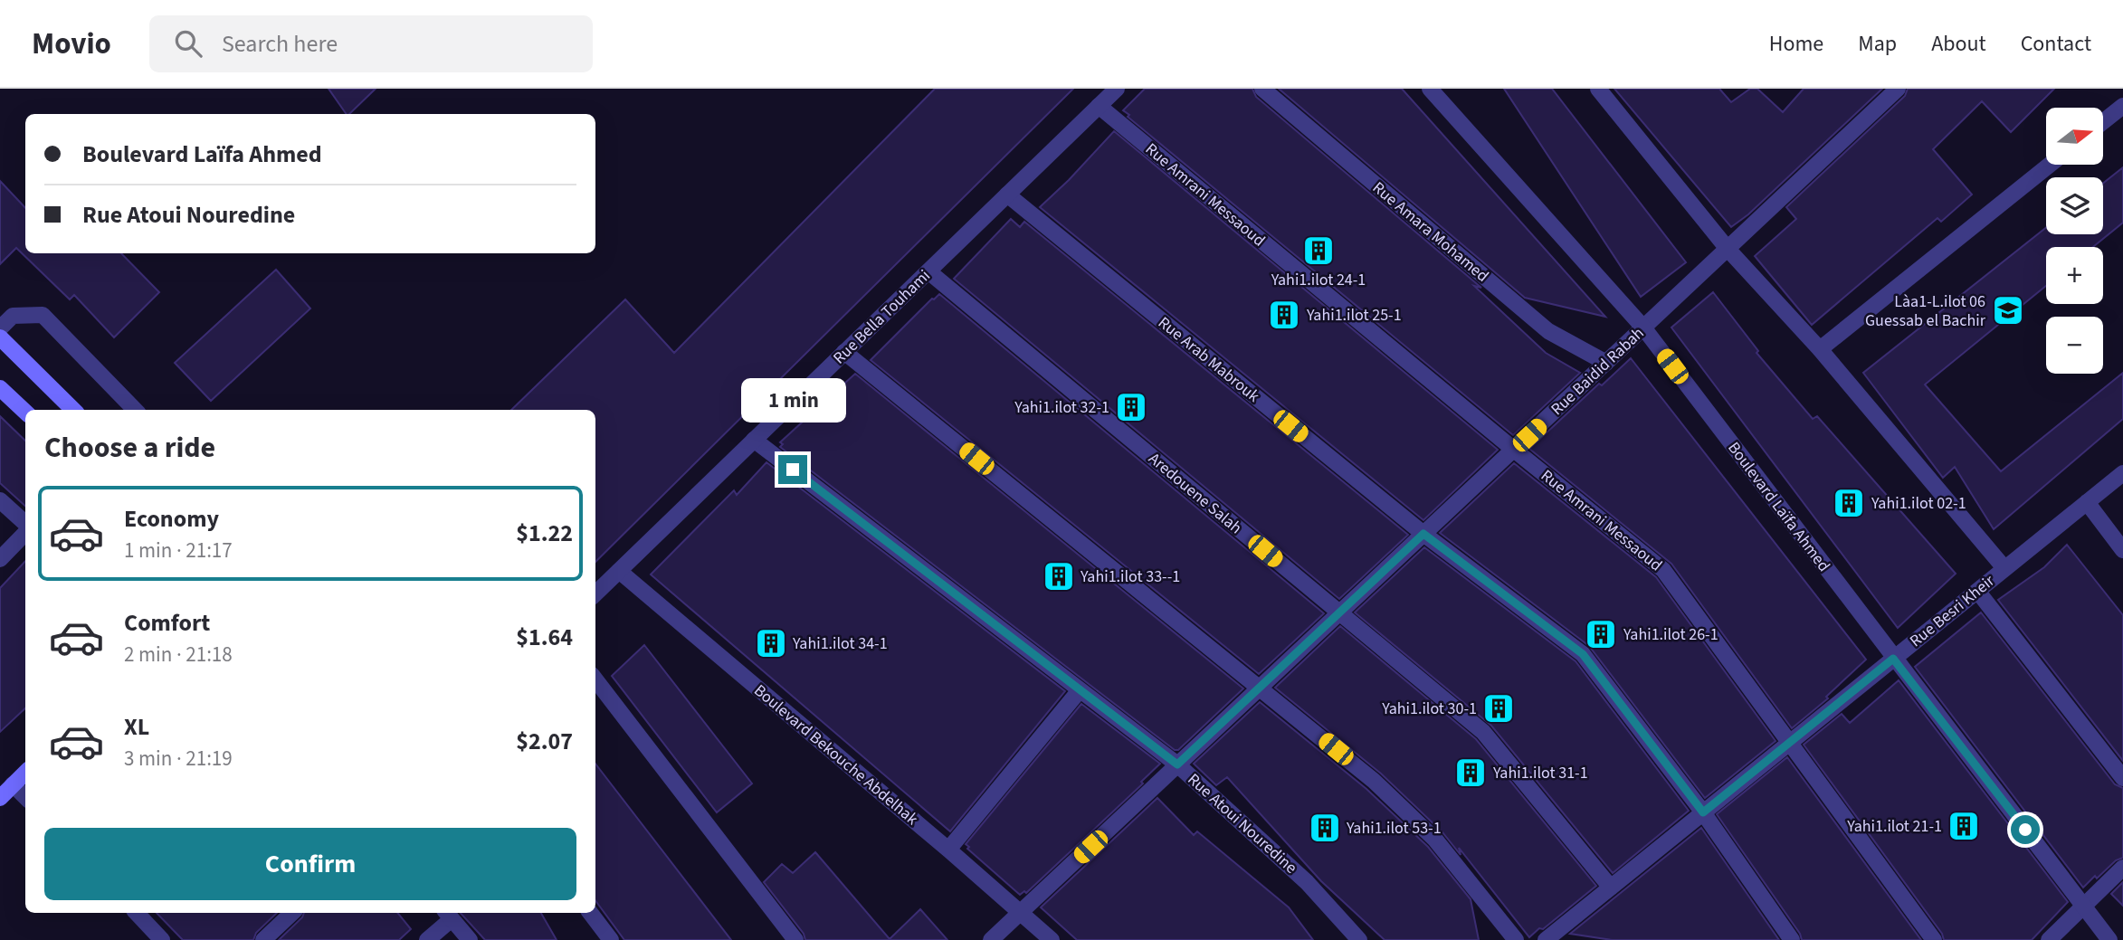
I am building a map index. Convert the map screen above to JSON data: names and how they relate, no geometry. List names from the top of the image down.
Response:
{
  "streets": {
    "street": [
      "Rue Amrani Messaoud",
      "Rue Amara Mohamed",
      "Rue Bella Touhami",
      "Rue Arab Mabrouk",
      "Rue Baidid Rabah",
      "Aredouene Salah",
      "Boulevard Laïfa Ahmed",
      "Rue Besri Kheir",
      "Boulevard Bekouche Abdelhak",
      "Rue Atoui Nouredine"
    ]
  },
  "crossings": [
    ["Rue Amrani Messaoud", "Rue Bella Touhami"],
    ["Rue Amrani Messaoud", "Rue Baidid Rabah"],
    ["Rue Amrani Messaoud", "Rue Besri Kheir"],
    ["Rue Amara Mohamed", "Rue Baidid Rabah"],
    ["Rue Bella Touhami", "Rue Arab Mabrouk"],
    ["Rue Bella Touhami", "Aredouene Salah"],
    ["Rue Bella Touhami", "Boulevard Bekouche Abdelhak"],
    ["Rue Bella Touhami", "Rue Atoui Nouredine"],
    ["Rue Arab Mabrouk", "Rue Baidid Rabah"],
    ["Rue Arab Mabrouk", "Rue Besri Kheir"],
    ["Rue Baidid Rabah", "Aredouene Salah"],
    ["Rue Baidid Rabah", "Boulevard Laïfa Ahmed"],
    ["Rue Baidid Rabah", "Boulevard Bekouche Abdelhak"],
    ["Rue Baidid Rabah", "Rue Atoui Nouredine"],
    ["Aredouene Salah", "Rue Besri Kheir"],
    ["Boulevard Laïfa Ahmed", "Rue Besri Kheir"]
  ],
  "places": {
    "building": [
      "Yahi1.ilot 24-1",
      "Yahi1.ilot 25-1",
      "Yahi1.ilot 32-1",
      "Yahi1.ilot 02-1",
      "Yahi1.ilot 33--1",
      "Yahi1.ilot 26-1",
      "Yahi1.ilot 34-1",
      "Yahi1.ilot 30-1",
      "Yahi1.ilot 31-1",
      "Yahi1.ilot 21-1",
      "Yahi1.ilot 53-1"
    ],
    "school or university": ["Làa1-L.ilot 06 Guessab el Bachir"]
  },
  "north": "right",
  "page": {
    "header": "Movio",
    "search": "Search here",
    "nav": [
      "Home",
      "Map",
      "About",
      "Contact"
    ],
    "map_buttons": ["+", "−"],
    "banner": ["Boulevard Laïfa Ahmed", "Rue Atoui Nouredine"],
    "bubble": "1 min",
    "heading": "Choose a ride",
    "list": [
      {
        "name": "Economy",
        "note": "1 min · 21:17",
        "value": "$1.22"
      },
      {
        "name": "Comfort",
        "note": "2 min · 21:18",
        "value": "$1.64"
      },
      {
        "name": "XL",
        "note": "3 min · 21:19",
        "value": "$2.07"
      }
    ],
    "buttons": "Confirm"
  }
}
